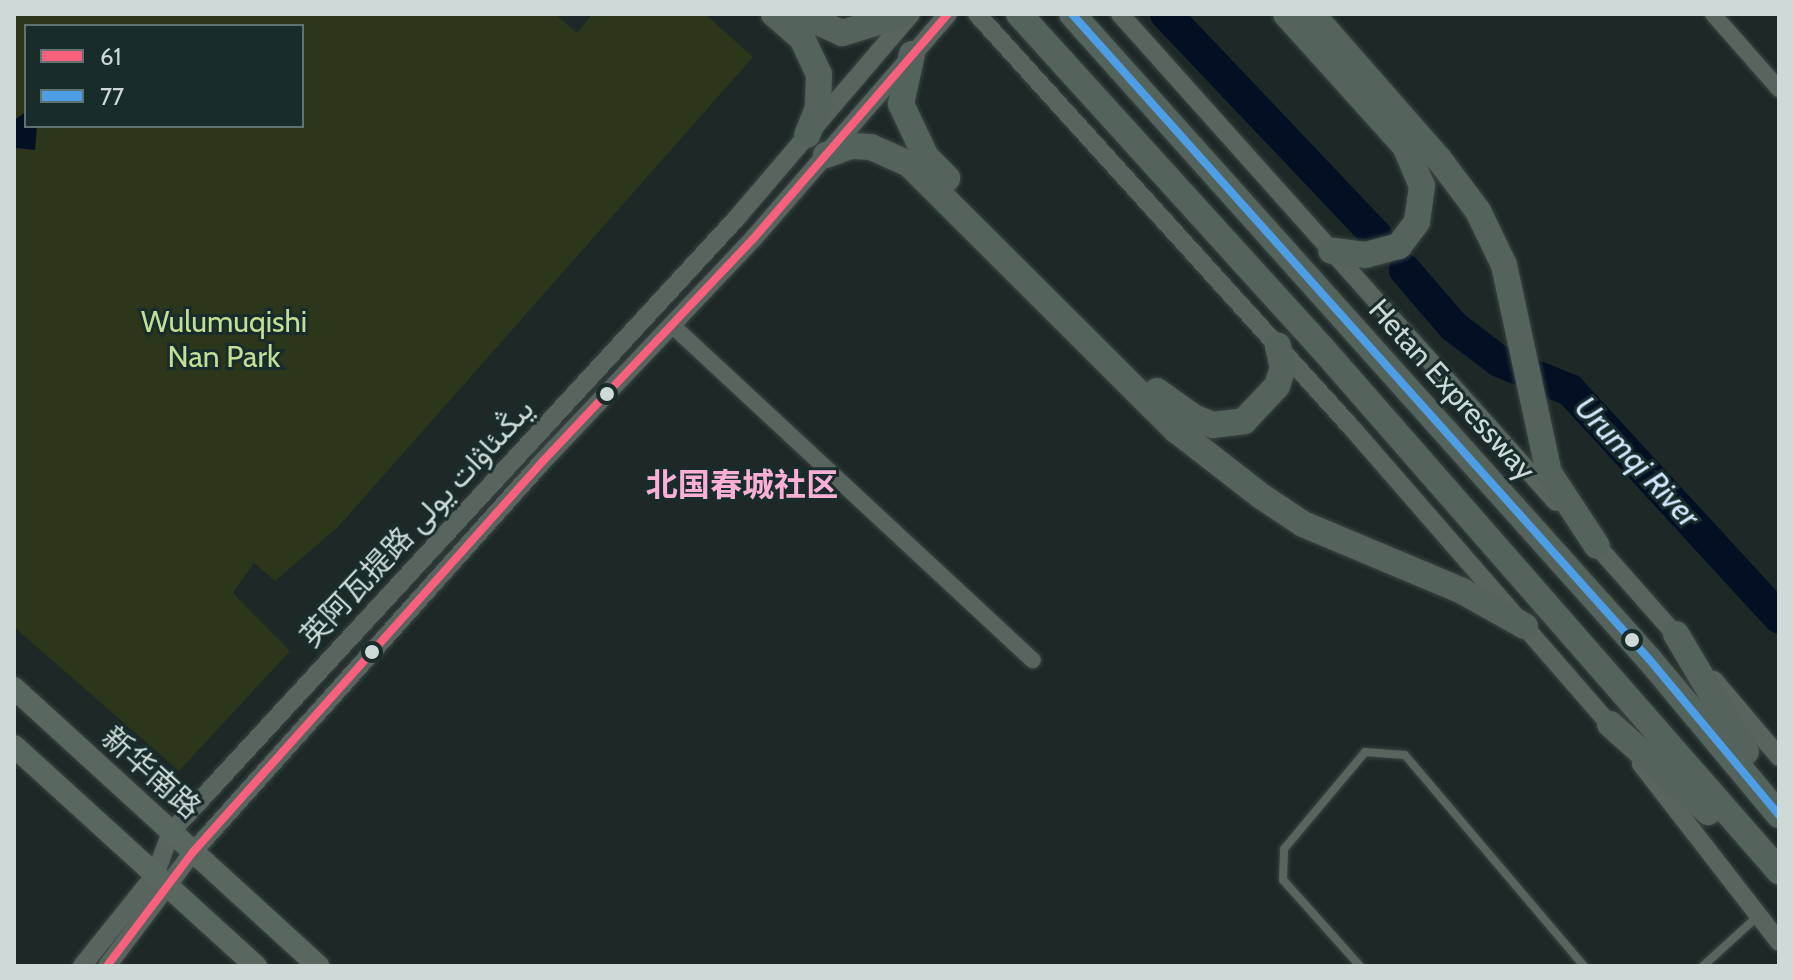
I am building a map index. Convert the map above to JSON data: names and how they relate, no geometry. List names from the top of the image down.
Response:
{
  "streets": {
    "highway": ["Hetan Expressway"],
    "main road": ["新华南路"],
    "street": ["英阿瓦提路 يىڭىئاۋات يولى"]
  },
  "crossings": [
    ["英阿瓦提路 يىڭىئاۋات يولى", "新华南路"]
  ],
  "districts": ["北国春城社区"],
  "water": ["Urumqi River"],
  "parks": ["Wulumuqishi Nan Park"],
  "lines": ["transit line 61", "transit line 77"],
  "legend": ["61", "77"]
}
